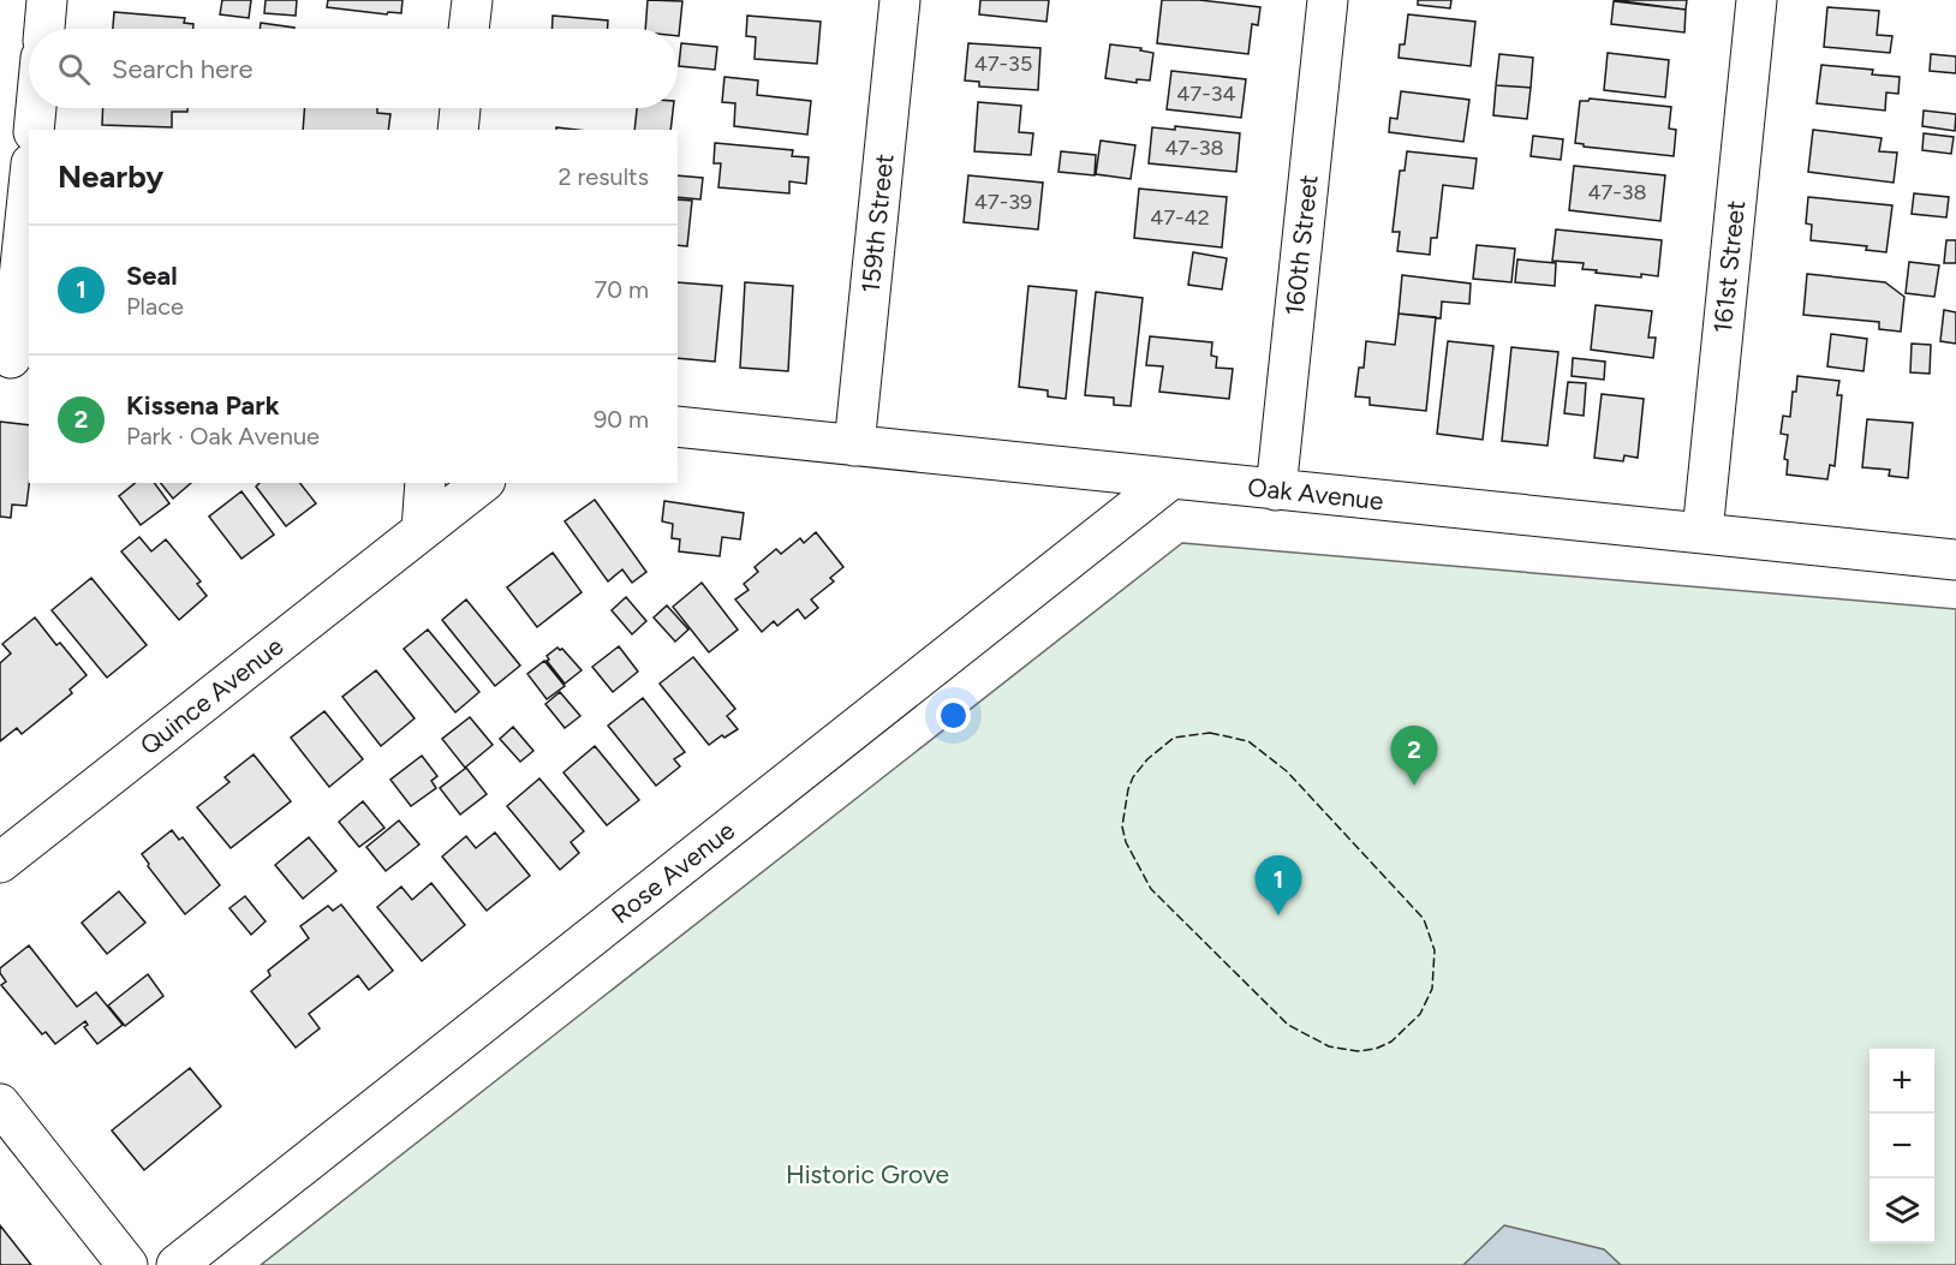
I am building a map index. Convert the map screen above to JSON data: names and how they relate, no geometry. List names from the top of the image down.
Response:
{
  "streets": {
    "street": [
      "159th Street",
      "160th Street",
      "161st Street",
      "Oak Avenue",
      "Quince Avenue",
      "Rose Avenue"
    ]
  },
  "crossings": [
    ["159th Street", "Oak Avenue"],
    ["160th Street", "Oak Avenue"],
    ["161st Street", "Oak Avenue"],
    ["Oak Avenue", "Rose Avenue"]
  ],
  "parks": ["Historic Grove"],
  "house_numbers": [
    "47-35",
    "47-34",
    "47-38",
    "47-38",
    "47-39",
    "47-42"
  ],
  "page": {
    "search": "Search here",
    "heading": ["Nearby", "2 results"],
    "list": [
      {
        "mark": "1",
        "name": "Seal",
        "note": "Place",
        "value": "70 m"
      },
      {
        "mark": "2",
        "name": "Kissena Park",
        "note": "Park · Oak Avenue",
        "value": "90 m"
      }
    ],
    "pins": ["2", "1"],
    "map_buttons": ["+", "−"]
  }
}
